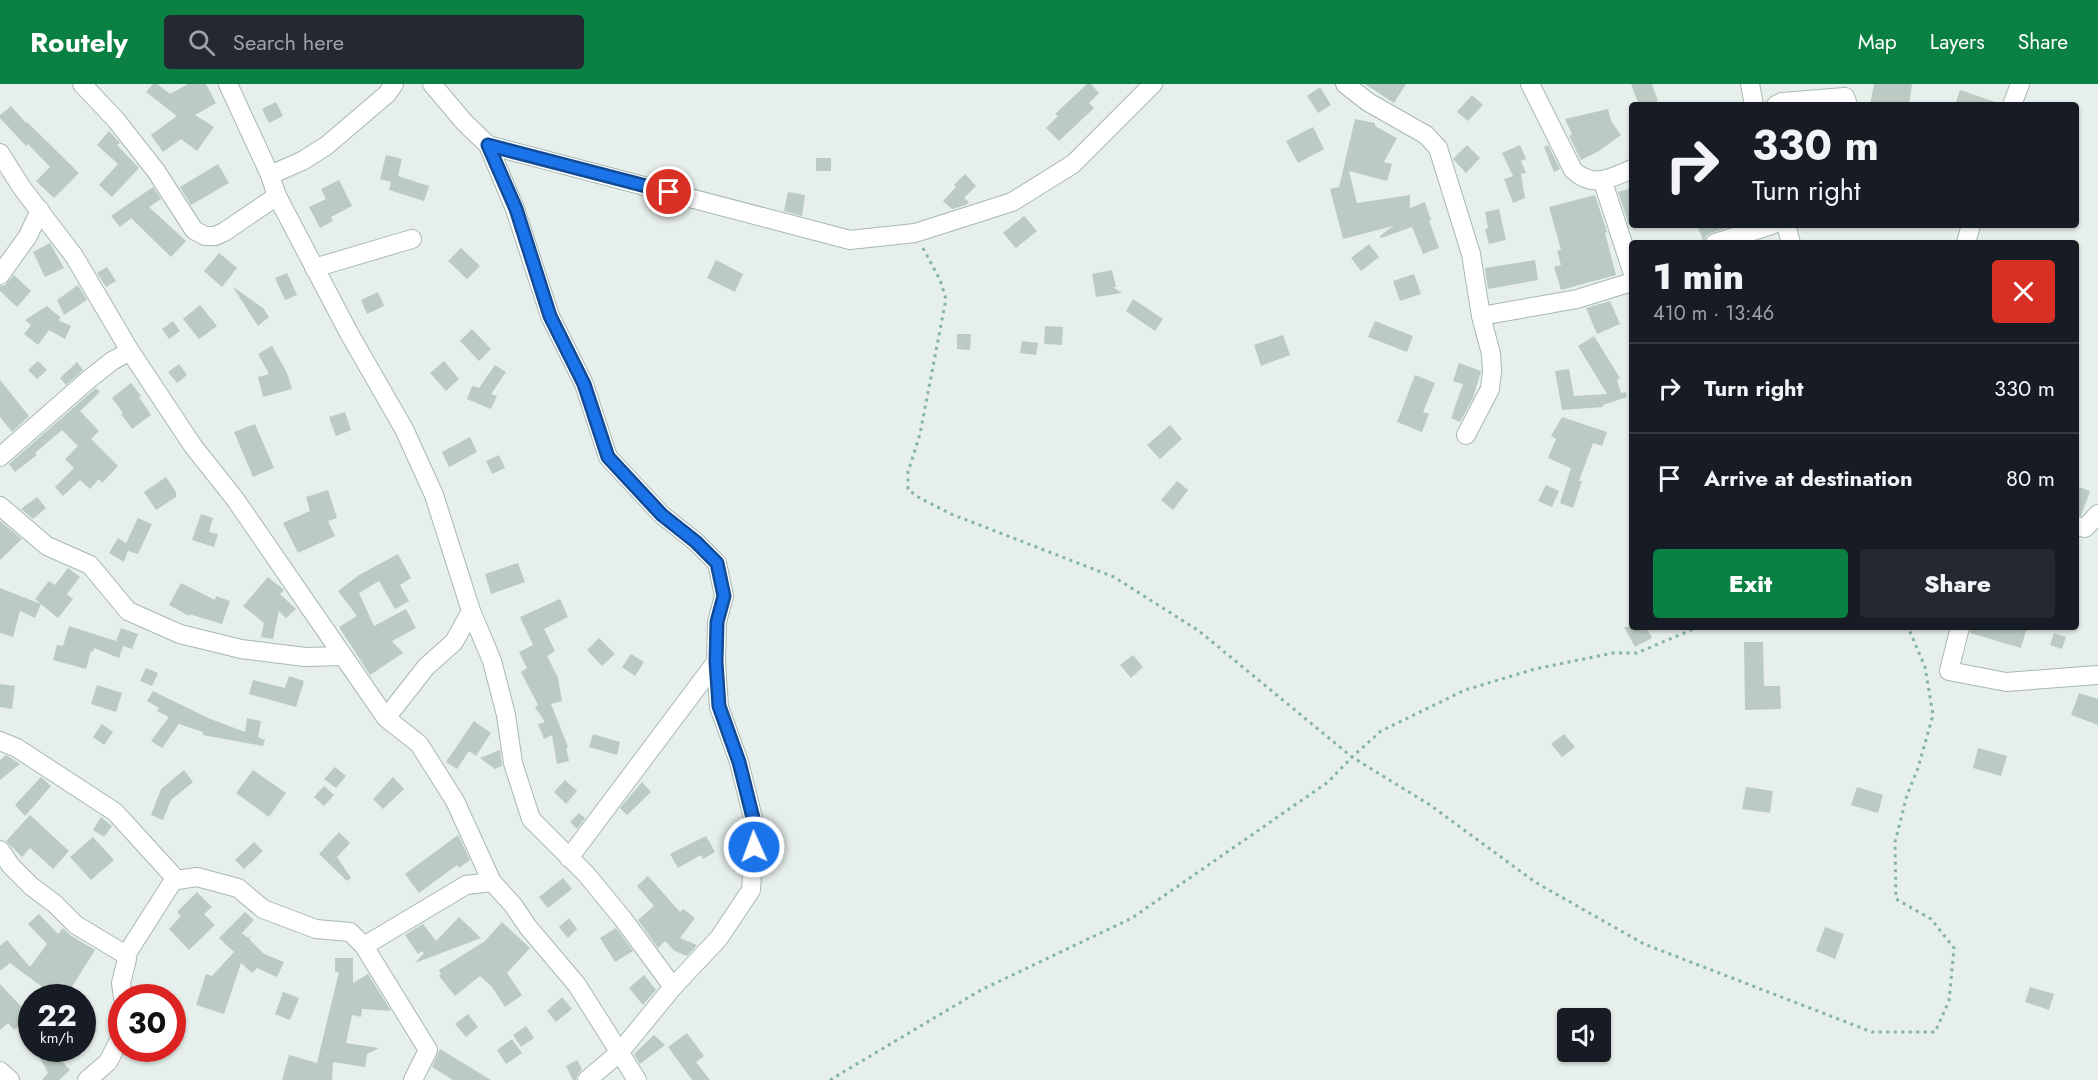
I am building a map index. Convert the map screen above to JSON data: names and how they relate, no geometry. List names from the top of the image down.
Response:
{
  "page": {
    "header": "Routely",
    "search": "Search here",
    "nav": ["Map", "Layers", "Share"],
    "turn": ["330 m", "Turn right"],
    "heading": ["1 min", "410 m · 13:46"],
    "list": [
      {
        "name": "Turn right",
        "value": "330 m"
      },
      {
        "name": "Arrive at destination",
        "value": "80 m"
      }
    ],
    "buttons": ["Exit", "Share"],
    "speed": "22 km/h",
    "limit": "30"
  }
}
